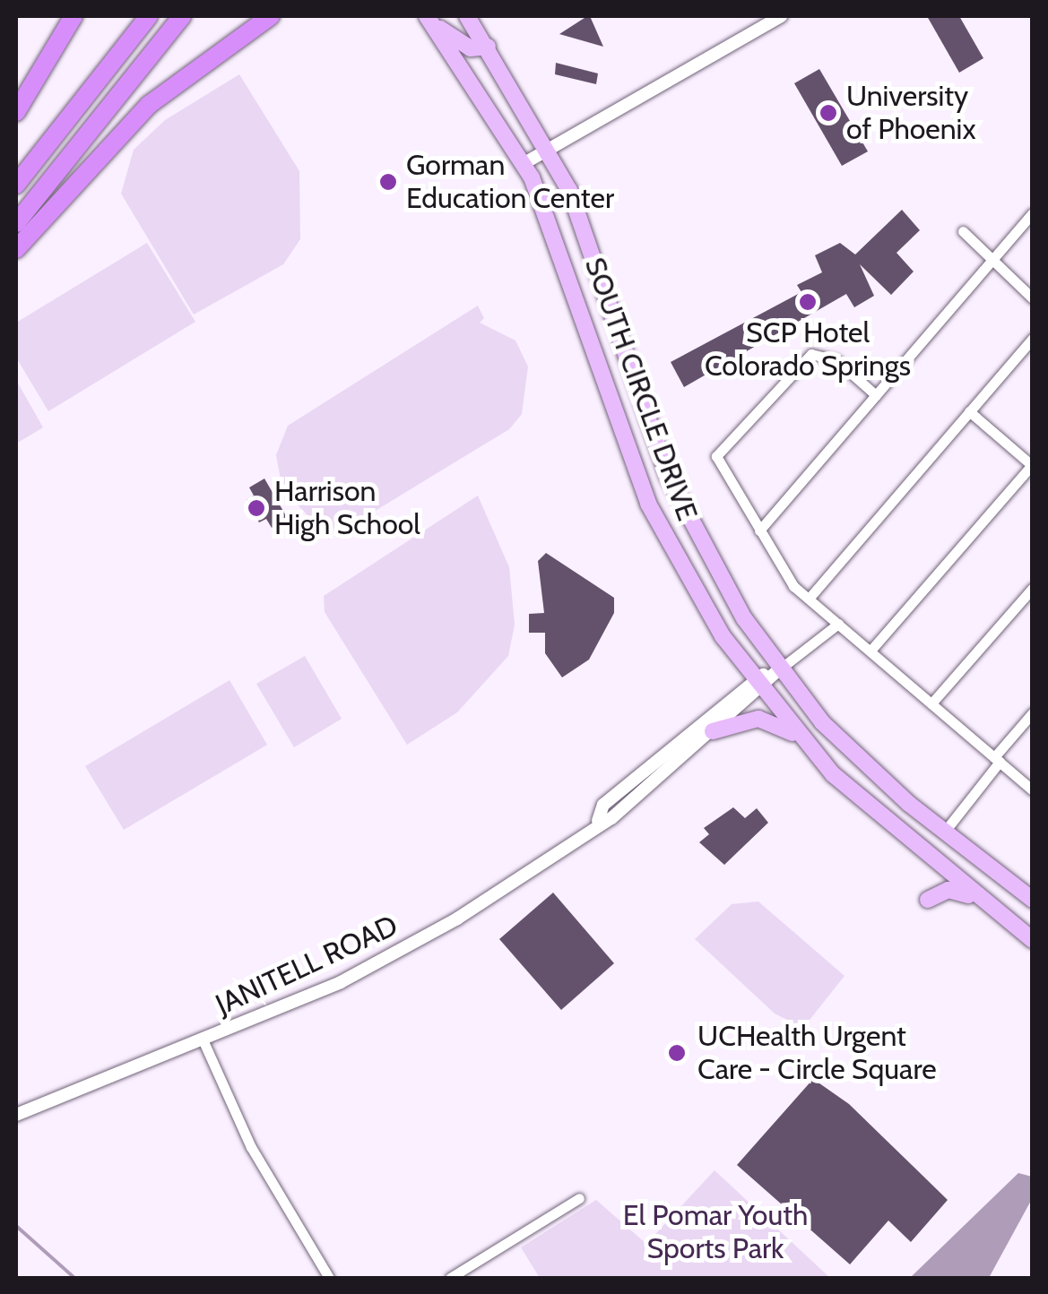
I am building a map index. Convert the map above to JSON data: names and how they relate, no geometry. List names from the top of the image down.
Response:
{
  "streets": {
    "main road": ["SOUTH CIRCLE DRIVE"],
    "street": ["JANITELL ROAD"]
  },
  "crossings": [
    ["SOUTH CIRCLE DRIVE", "JANITELL ROAD"]
  ],
  "parks": ["El Pomar Youth Sports Park"],
  "places": [
    "University of Phoenix",
    "Gorman Education Center",
    "SCP Hotel Colorado Springs",
    "Harrison High School",
    "UCHealth Urgent Care - Circle Square"
  ]
}
